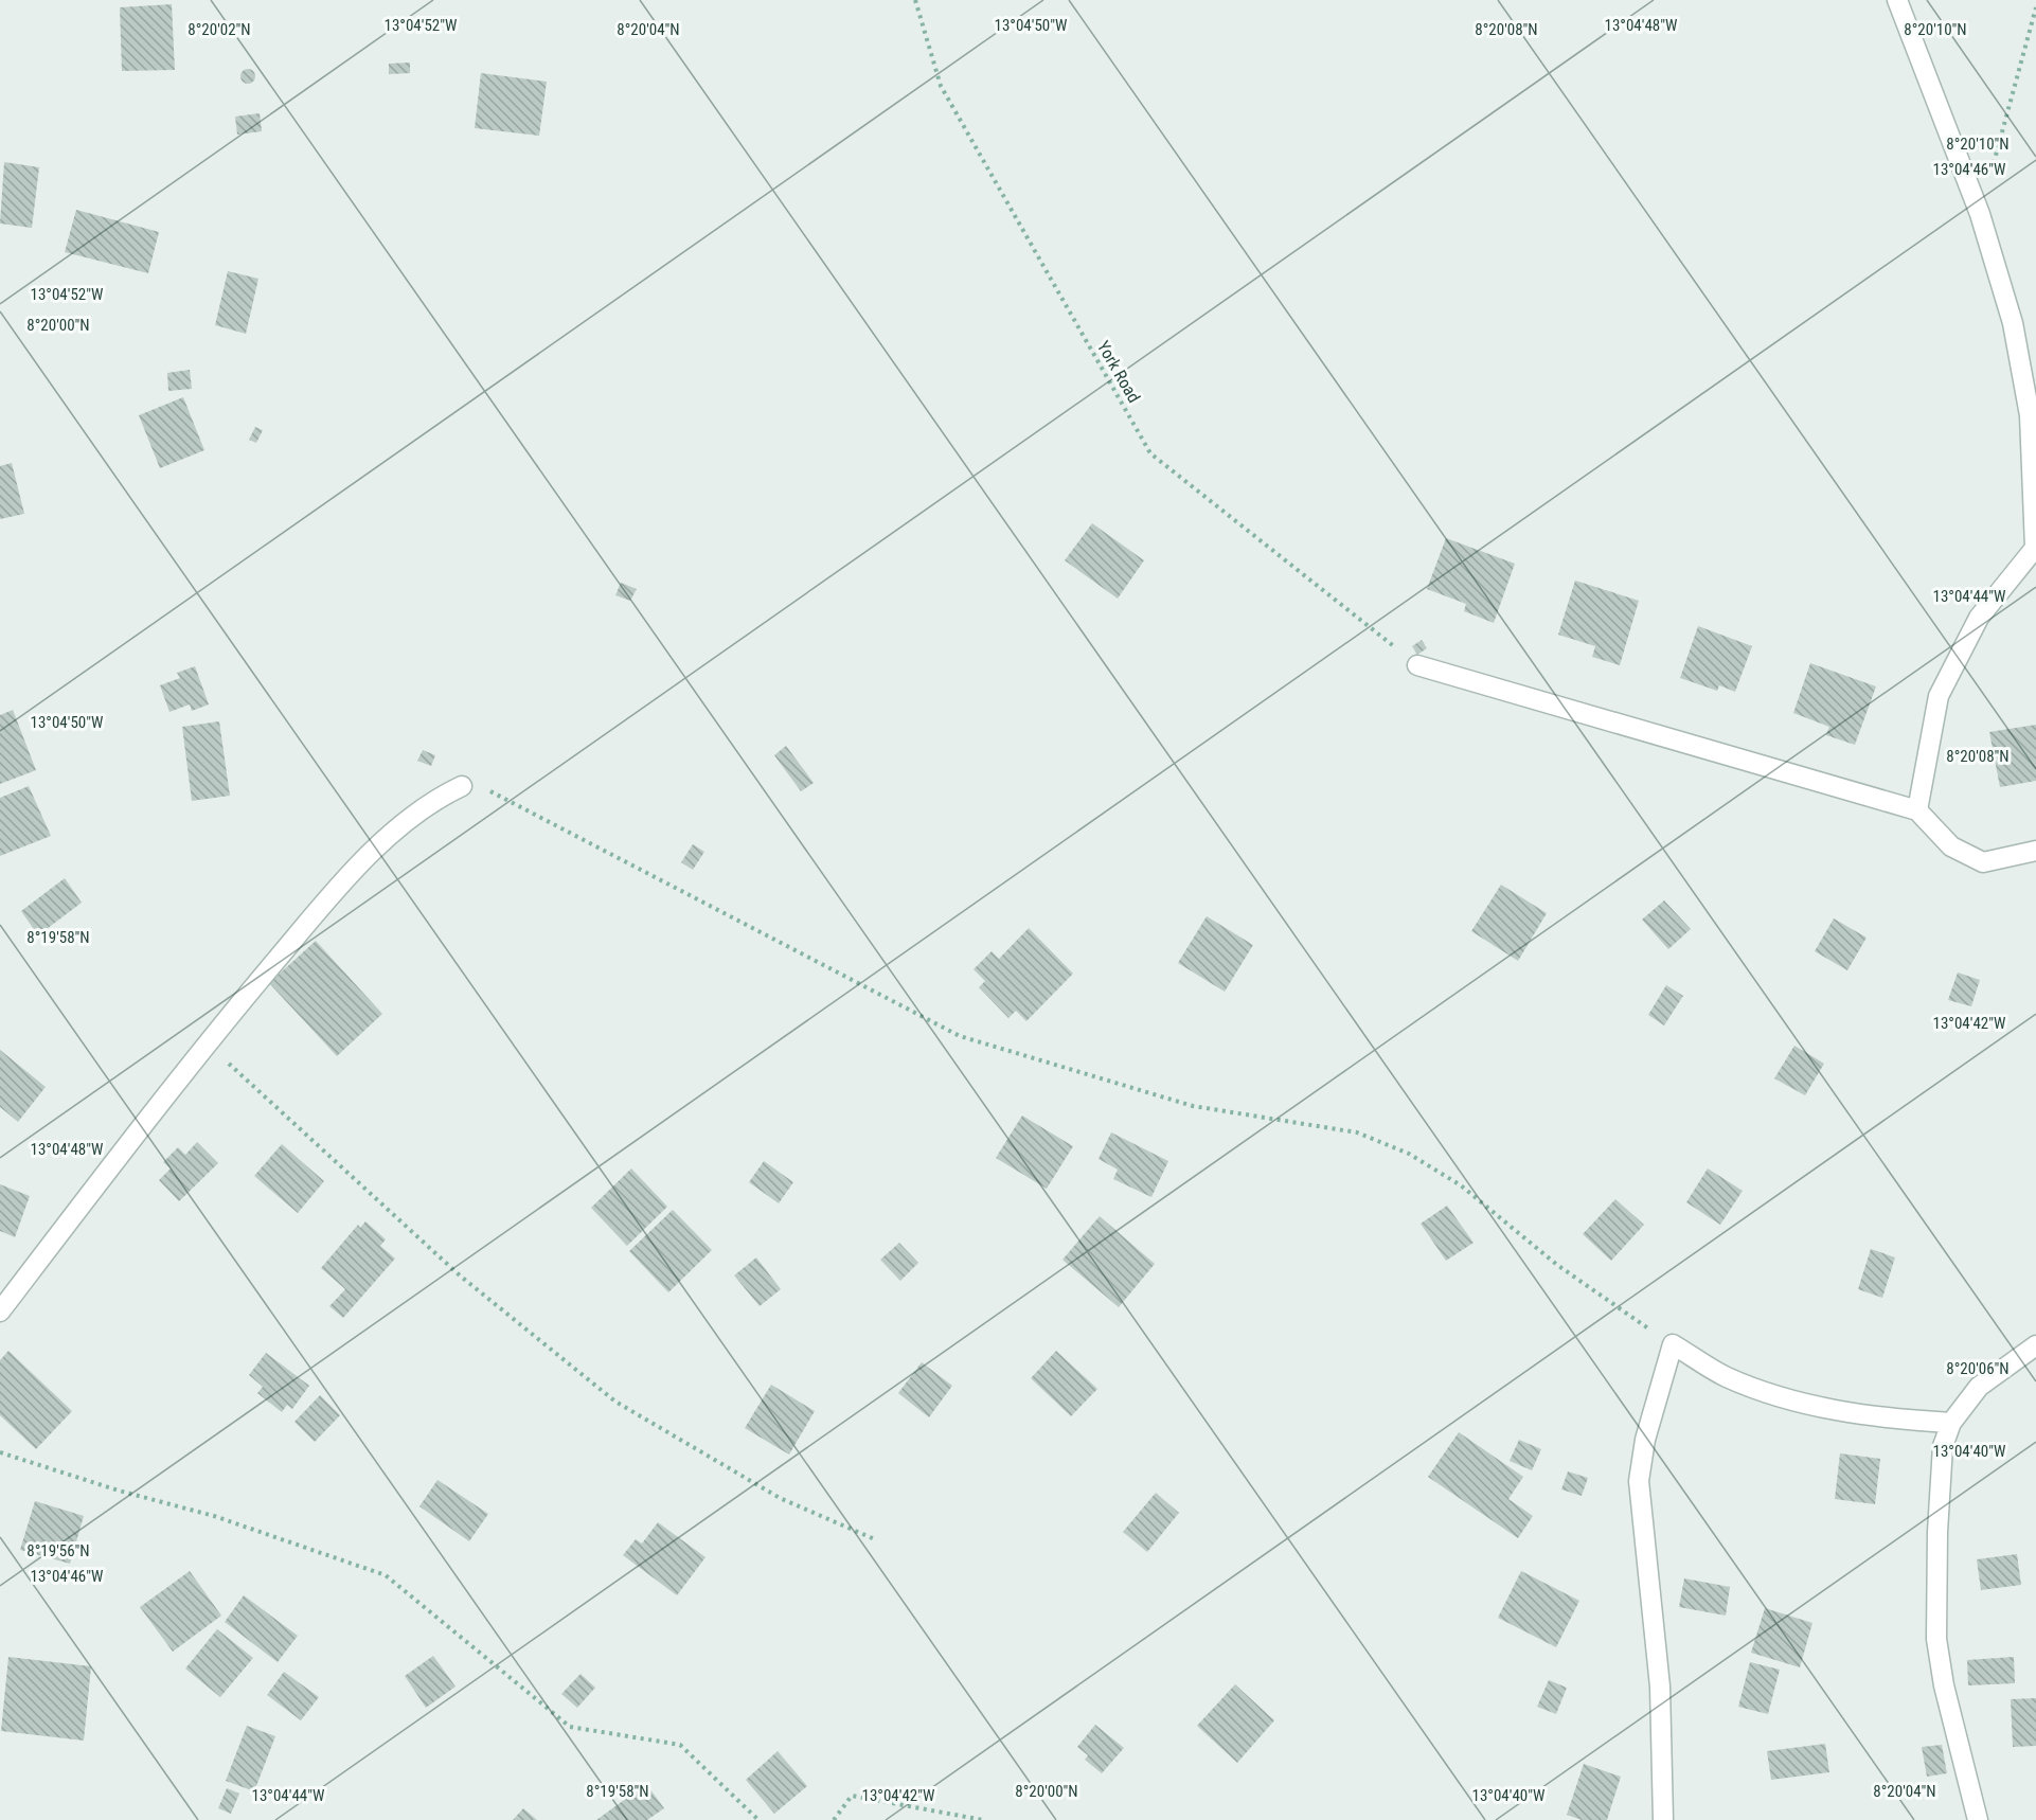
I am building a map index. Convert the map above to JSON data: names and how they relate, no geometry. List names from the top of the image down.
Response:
{
  "streets": {
    "path": ["York Road"]
  },
  "coordinates": [
    "13°04'50\"W",
    "13°04'52\"W",
    "13°04'48\"W",
    "8°20'02\"N",
    "8°20'04\"N",
    "8°20'08\"N",
    "8°20'10\"N",
    "13°04'46\"W",
    "8°20'00\"N",
    "13°04'44\"W",
    "8°19'58\"N",
    "13°04'42\"W",
    "8°20'06\"N",
    "13°04'40\"W",
    "8°19'56\"N"
  ]
}
